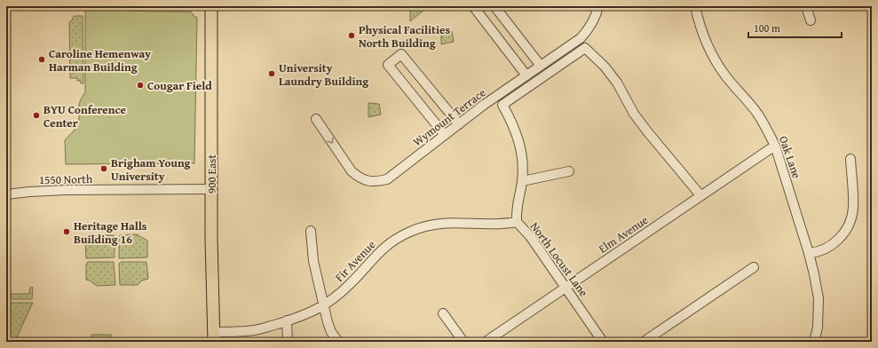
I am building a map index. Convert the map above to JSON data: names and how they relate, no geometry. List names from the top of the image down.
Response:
{
  "streets": {
    "main road": ["900 East"],
    "street": [
      "Wymount Terrace",
      "Oak Lane",
      "1550 North",
      "Elm Avenue",
      "North Locust Lane",
      "Fir Avenue"
    ]
  },
  "crossings": [
    ["Oak Lane", "Elm Avenue"],
    ["900 East", "1550 North"],
    ["900 East", "Fir Avenue"],
    ["Elm Avenue", "North Locust Lane"],
    ["North Locust Lane", "Fir Avenue"]
  ],
  "places": [
    "Physical Facilities North Building",
    "Caroline Hemenway Harman Building",
    "University Laundry Building",
    "Cougar Field",
    "BYU Conference Center",
    "Brigham Young University",
    "Heritage Halls Building 16"
  ],
  "scale_bar": "100 m"
}
